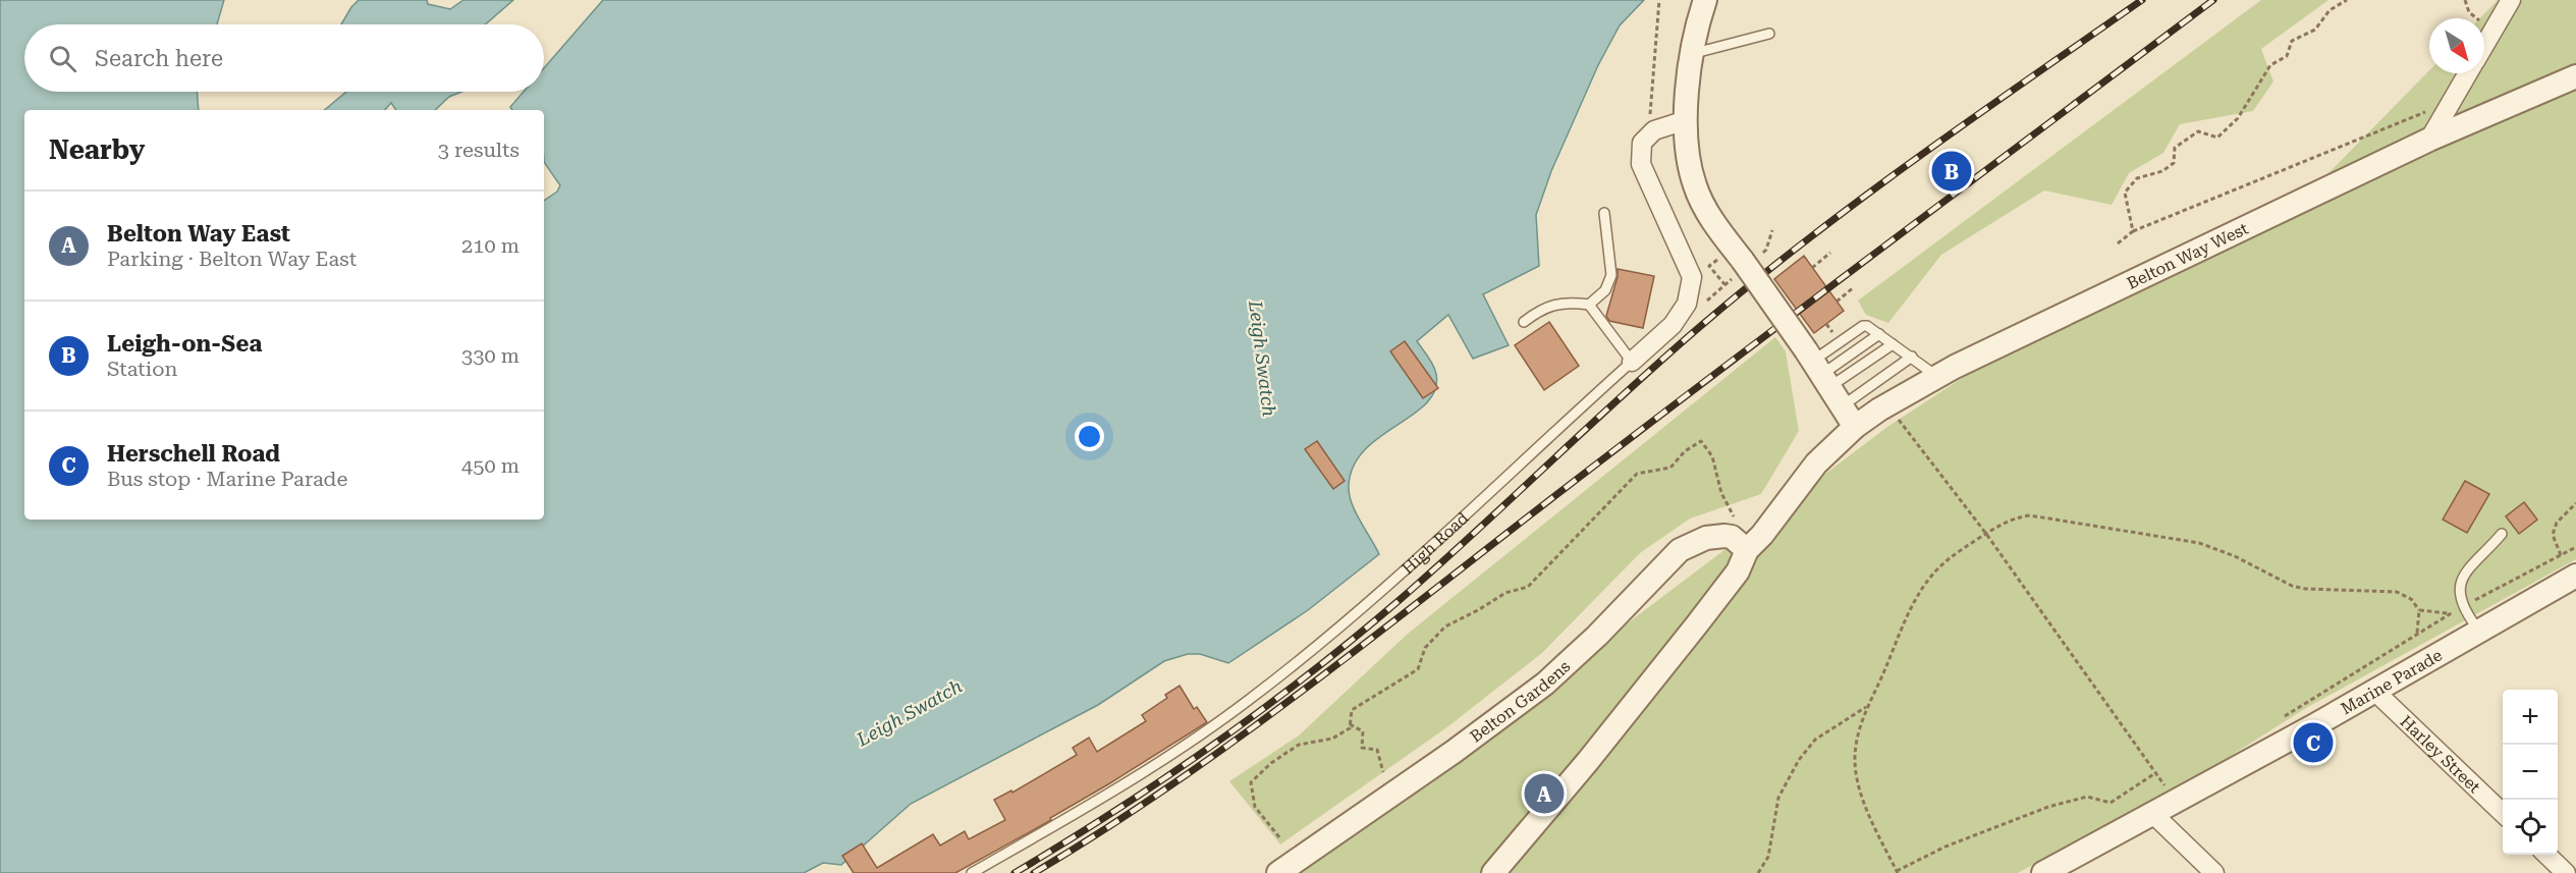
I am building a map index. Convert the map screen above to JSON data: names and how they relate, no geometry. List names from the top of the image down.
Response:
{
  "streets": {
    "street": [
      "Belton Way West",
      "High Road",
      "Marine Parade",
      "Belton Gardens",
      "Harley Street"
    ]
  },
  "crossings": [
    ["Belton Way West", "Belton Gardens"],
    ["Marine Parade", "Harley Street"]
  ],
  "water": ["Leigh Swatch"],
  "north": "bottom right",
  "page": {
    "search": "Search here",
    "heading": ["Nearby", "3 results"],
    "pins": ["B", "C", "A"],
    "list": [
      {
        "mark": "A",
        "name": "Belton Way East",
        "note": "Parking · Belton Way East",
        "value": "210 m"
      },
      {
        "mark": "B",
        "name": "Leigh-on-Sea",
        "note": "Station",
        "value": "330 m"
      },
      {
        "mark": "C",
        "name": "Herschell Road",
        "note": "Bus stop · Marine Parade",
        "value": "450 m"
      }
    ],
    "map_buttons": ["+", "−"]
  }
}
